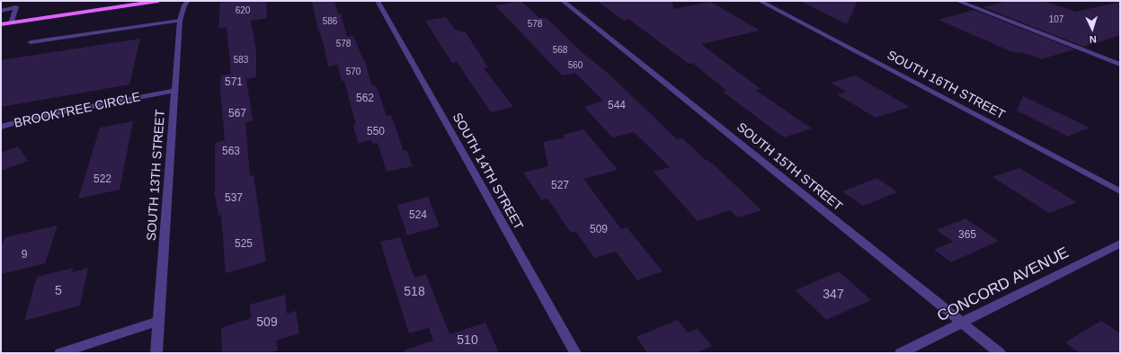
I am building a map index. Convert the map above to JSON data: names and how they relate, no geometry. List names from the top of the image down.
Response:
{
  "streets": {
    "street": [
      "SOUTH 16TH STREET",
      "BROOKTREE CIRCLE",
      "SOUTH 15TH STREET",
      "SOUTH 14TH STREET",
      "SOUTH 13TH STREET",
      "CONCORD AVENUE"
    ]
  },
  "crossings": [
    ["BROOKTREE CIRCLE", "SOUTH 13TH STREET"],
    ["SOUTH 15TH STREET", "CONCORD AVENUE"]
  ],
  "house_numbers": [
    "620",
    "107",
    "586",
    "578",
    "578",
    "568",
    "583",
    "560",
    "570",
    "571",
    "562",
    "544",
    "567",
    "550",
    "563",
    "522",
    "527",
    "537",
    "524",
    "509",
    "365",
    "525",
    "9",
    "5",
    "518",
    "347",
    "509",
    "510"
  ],
  "north": "bottom"
}
